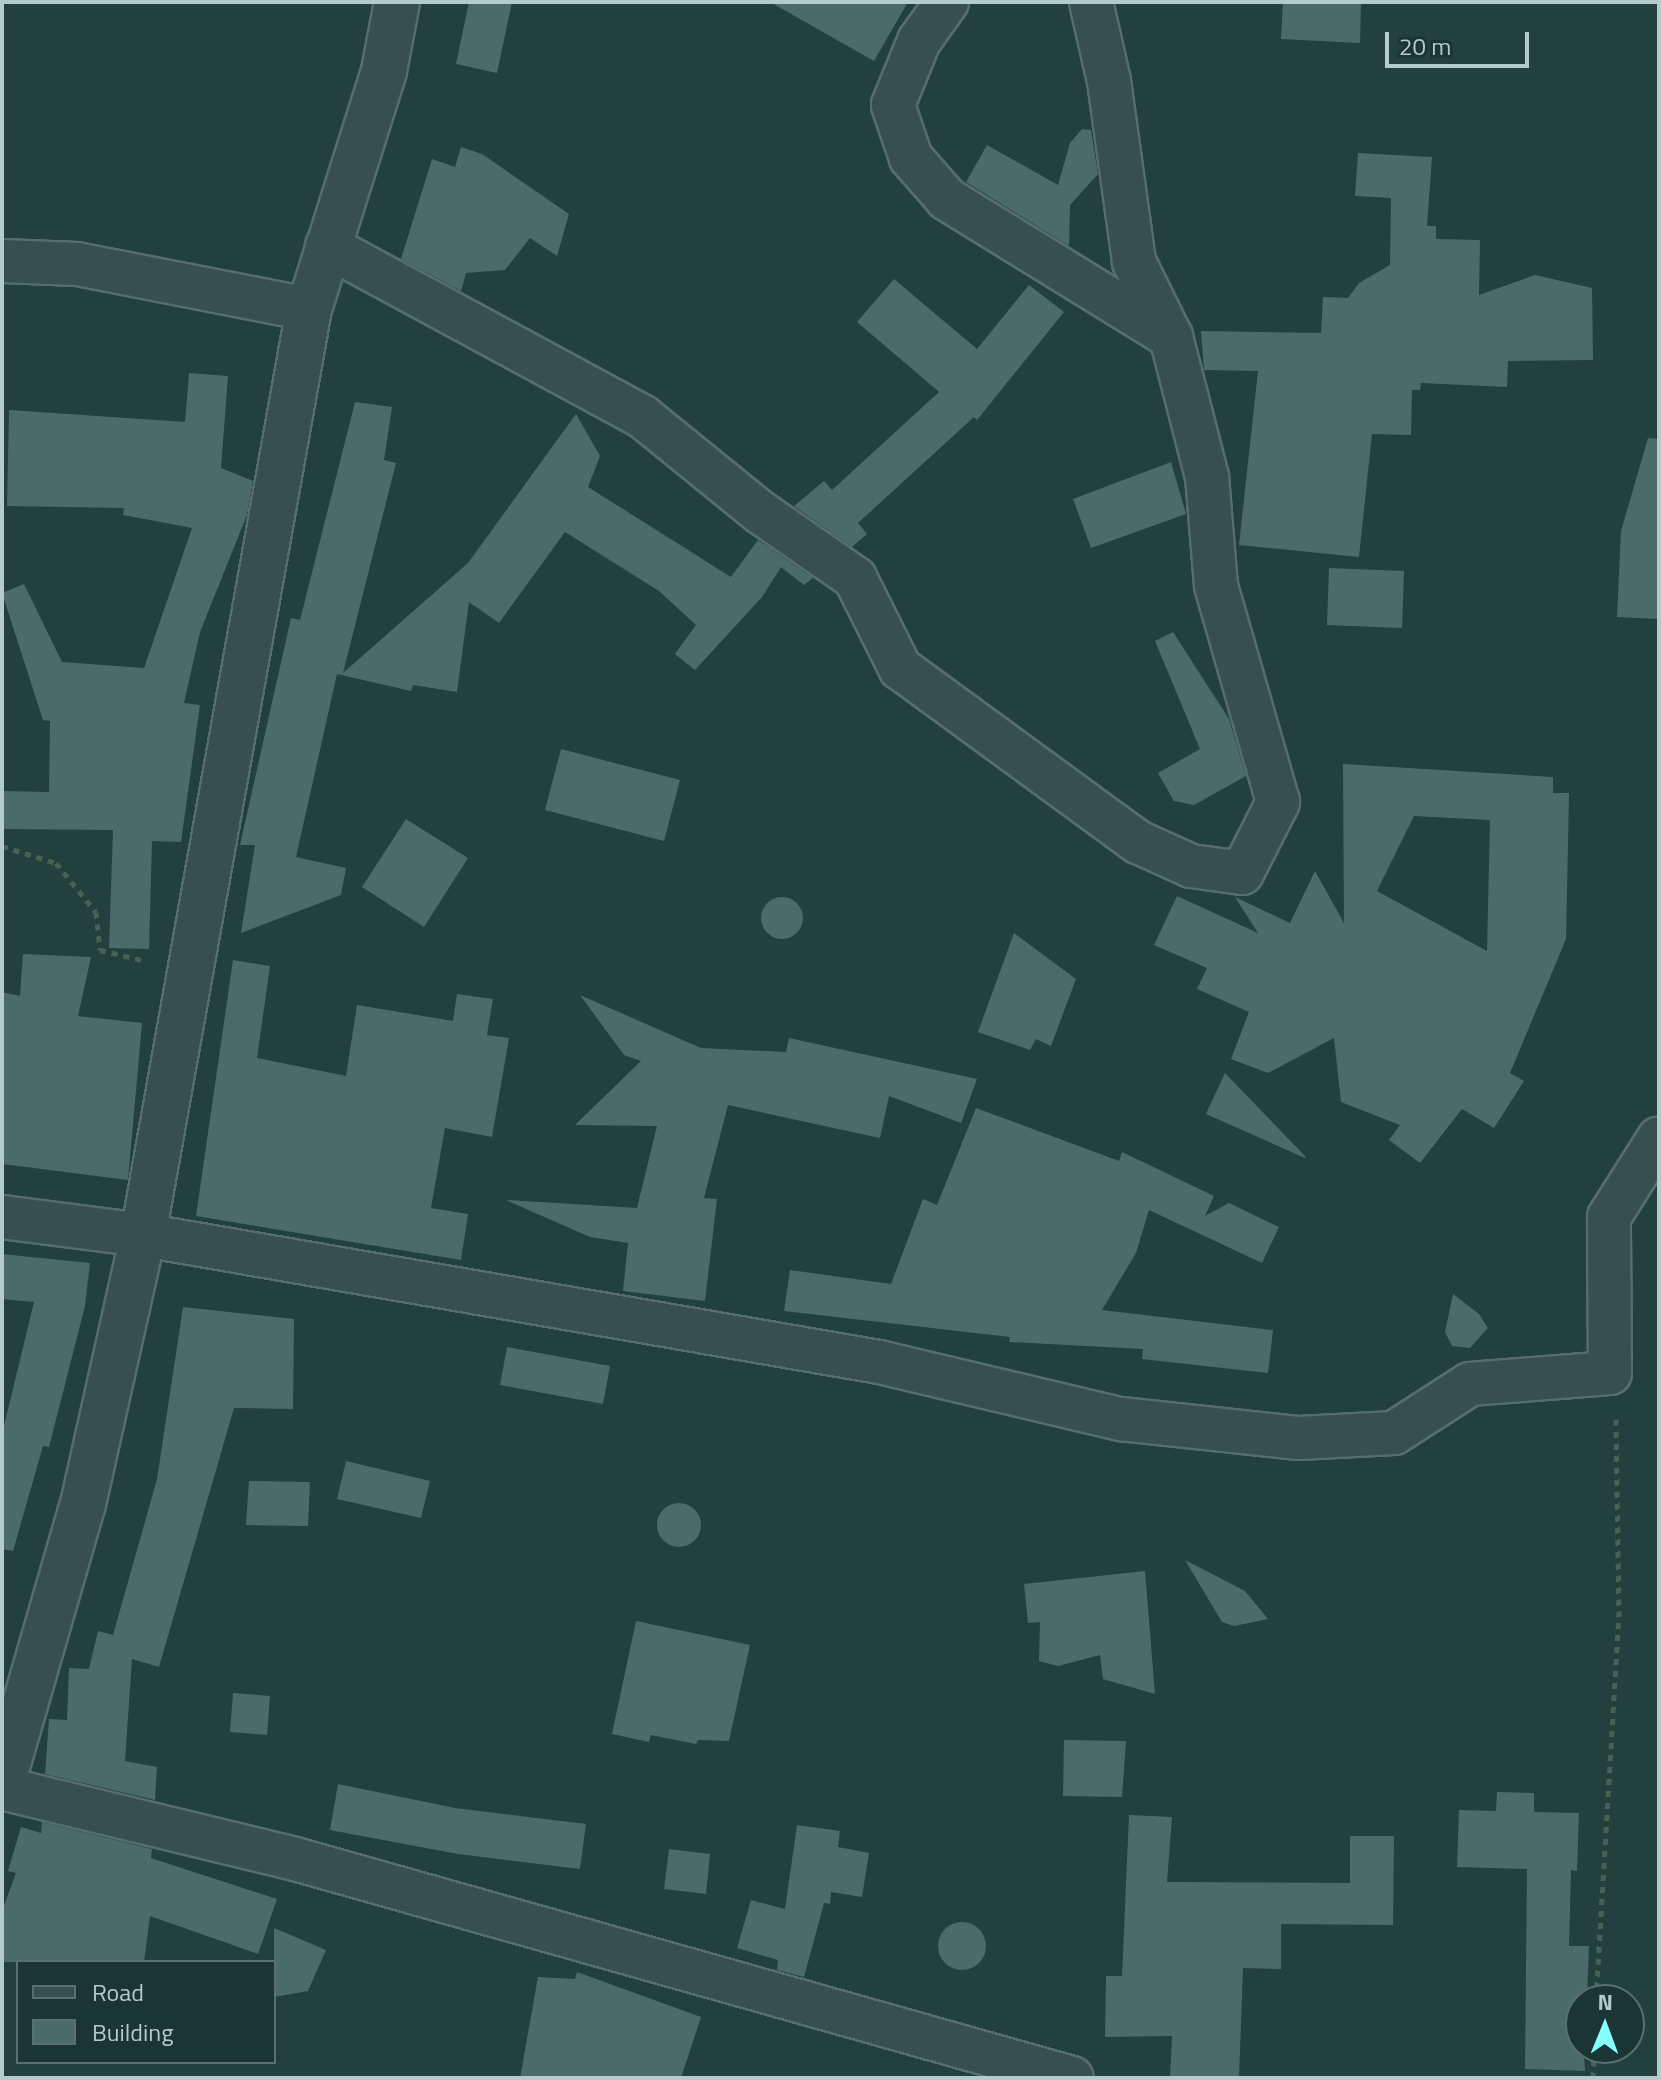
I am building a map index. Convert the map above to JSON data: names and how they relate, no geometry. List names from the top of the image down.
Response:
{
  "legend": ["Road", "Building"],
  "scale_bar": "20 m",
  "north": "top"
}
